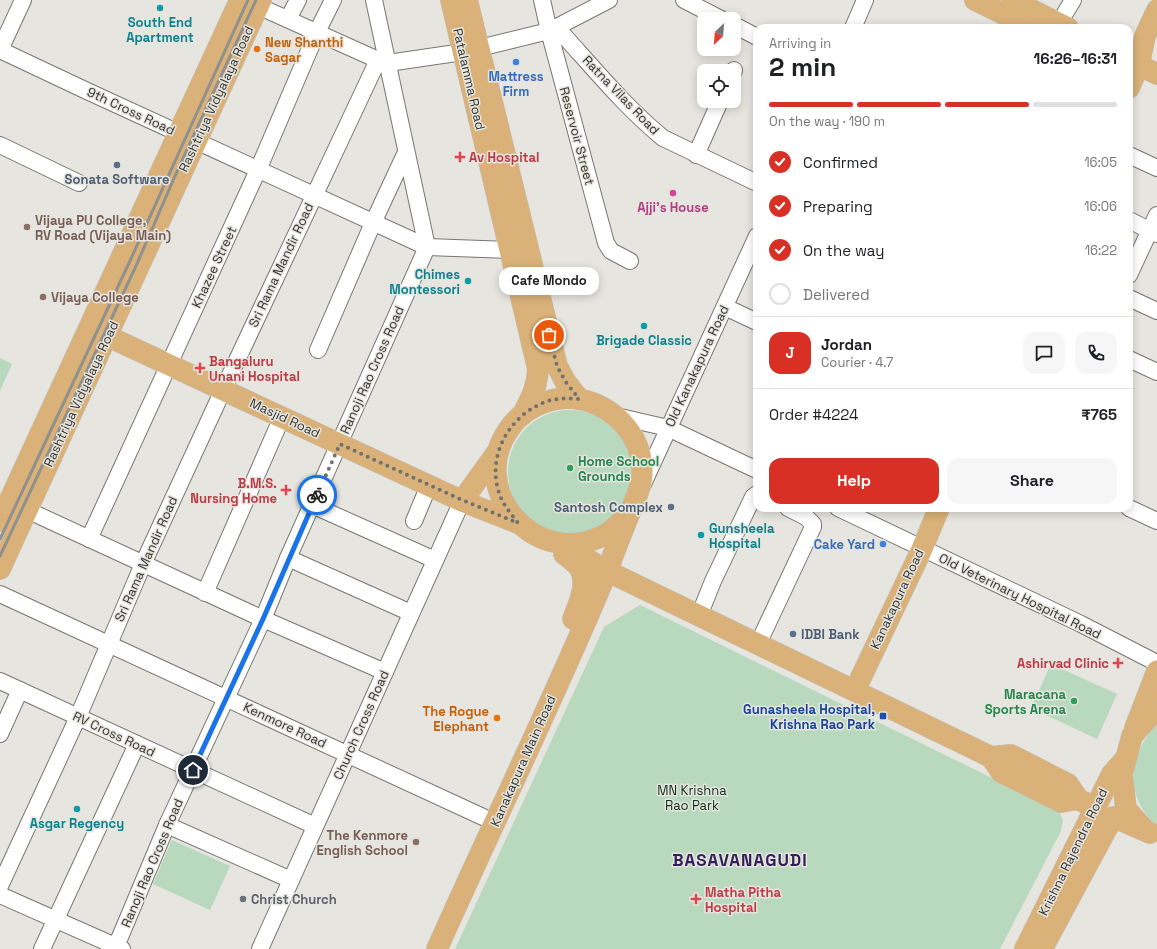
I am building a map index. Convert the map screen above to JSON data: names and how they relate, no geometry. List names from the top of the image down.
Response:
{
  "streets": {
    "main road": [
      "Patalamma Road",
      "Rashtriya Vidyalaya Road",
      "Masjid Road",
      "Kanakapura Road",
      "Kanakapura Main Road",
      "Krishna Rajendra Road"
    ],
    "street": [
      "Ratna Vilas Road",
      "9th Cross Road",
      "Reservoir Street",
      "Sri Rama Mandir Road",
      "Khazee Street",
      "Old Kanakapura Road",
      "Ranoji Rao Cross Road",
      "Old Veterinary Hospital Road",
      "Kenmore Road",
      "Church Cross Road",
      "RV Cross Road"
    ]
  },
  "crossings": [
    ["Patalamma Road", "9th Cross Road"],
    ["Ratna Vilas Road", "Reservoir Street"],
    ["Rashtriya Vidyalaya Road", "9th Cross Road"],
    ["Rashtriya Vidyalaya Road", "Masjid Road"],
    ["9th Cross Road", "Sri Rama Mandir Road"],
    ["9th Cross Road", "Khazee Street"],
    ["9th Cross Road", "Ranoji Rao Cross Road"],
    ["Sri Rama Mandir Road", "Masjid Road"],
    ["Sri Rama Mandir Road", "Kenmore Road"],
    ["Sri Rama Mandir Road", "RV Cross Road"],
    ["Khazee Street", "Masjid Road"],
    ["Old Kanakapura Road", "Kanakapura Main Road"],
    ["Ranoji Rao Cross Road", "Masjid Road"],
    ["Ranoji Rao Cross Road", "Kenmore Road"],
    ["Ranoji Rao Cross Road", "RV Cross Road"],
    ["Masjid Road", "Church Cross Road"],
    ["Old Veterinary Hospital Road", "Kanakapura Road"],
    ["Kenmore Road", "Church Cross Road"],
    ["Church Cross Road", "RV Cross Road"]
  ],
  "districts": ["BASAVANAGUDI"],
  "parks": ["MN Krishna Rao Park"],
  "places": {
    "other": [
      "South End Apartment",
      "New Shanthi Sagar",
      "Mattress Firm",
      "Sonata Software",
      "Ajji's House",
      "Vijaya PU College, RV Road (Vijaya Main)",
      "Chimes Montessori",
      "Vijaya College",
      "Brigade Classic",
      "Cafe Mondo",
      "Home School Grounds",
      "Santosh Complex",
      "Gunsheela Hospital",
      "Cake Yard",
      "IDBI Bank",
      "Maracana Sports Arena",
      "The Rogue Elephant",
      "Asgar Regency",
      "The Kenmore English School",
      "Christ Church"
    ],
    "health": [
      "Av Hospital",
      "Bangaluru Unani Hospital",
      "B.M.S. Nursing Home",
      "Ashirvad Clinic",
      "Matha Pitha Hospital"
    ],
    "transit": ["Gunasheela Hospital, Krishna Rao Park"]
  },
  "north": "bottom left",
  "page": {
    "heading": ["2 min", "Arriving in", "16:26–16:31"],
    "panel": [
      "Jordan",
      "Courier · 4.7",
      "Order #4224",
      "₹765"
    ],
    "bar": "On the way · 190 m",
    "list": [
      ["Confirmed", "16:05"],
      ["Preparing", "16:06"],
      ["On the way", "16:22"],
      "Delivered"
    ],
    "bubble": "Cafe Mondo",
    "round": "J",
    "buttons": ["Help", "Share"]
  }
}
